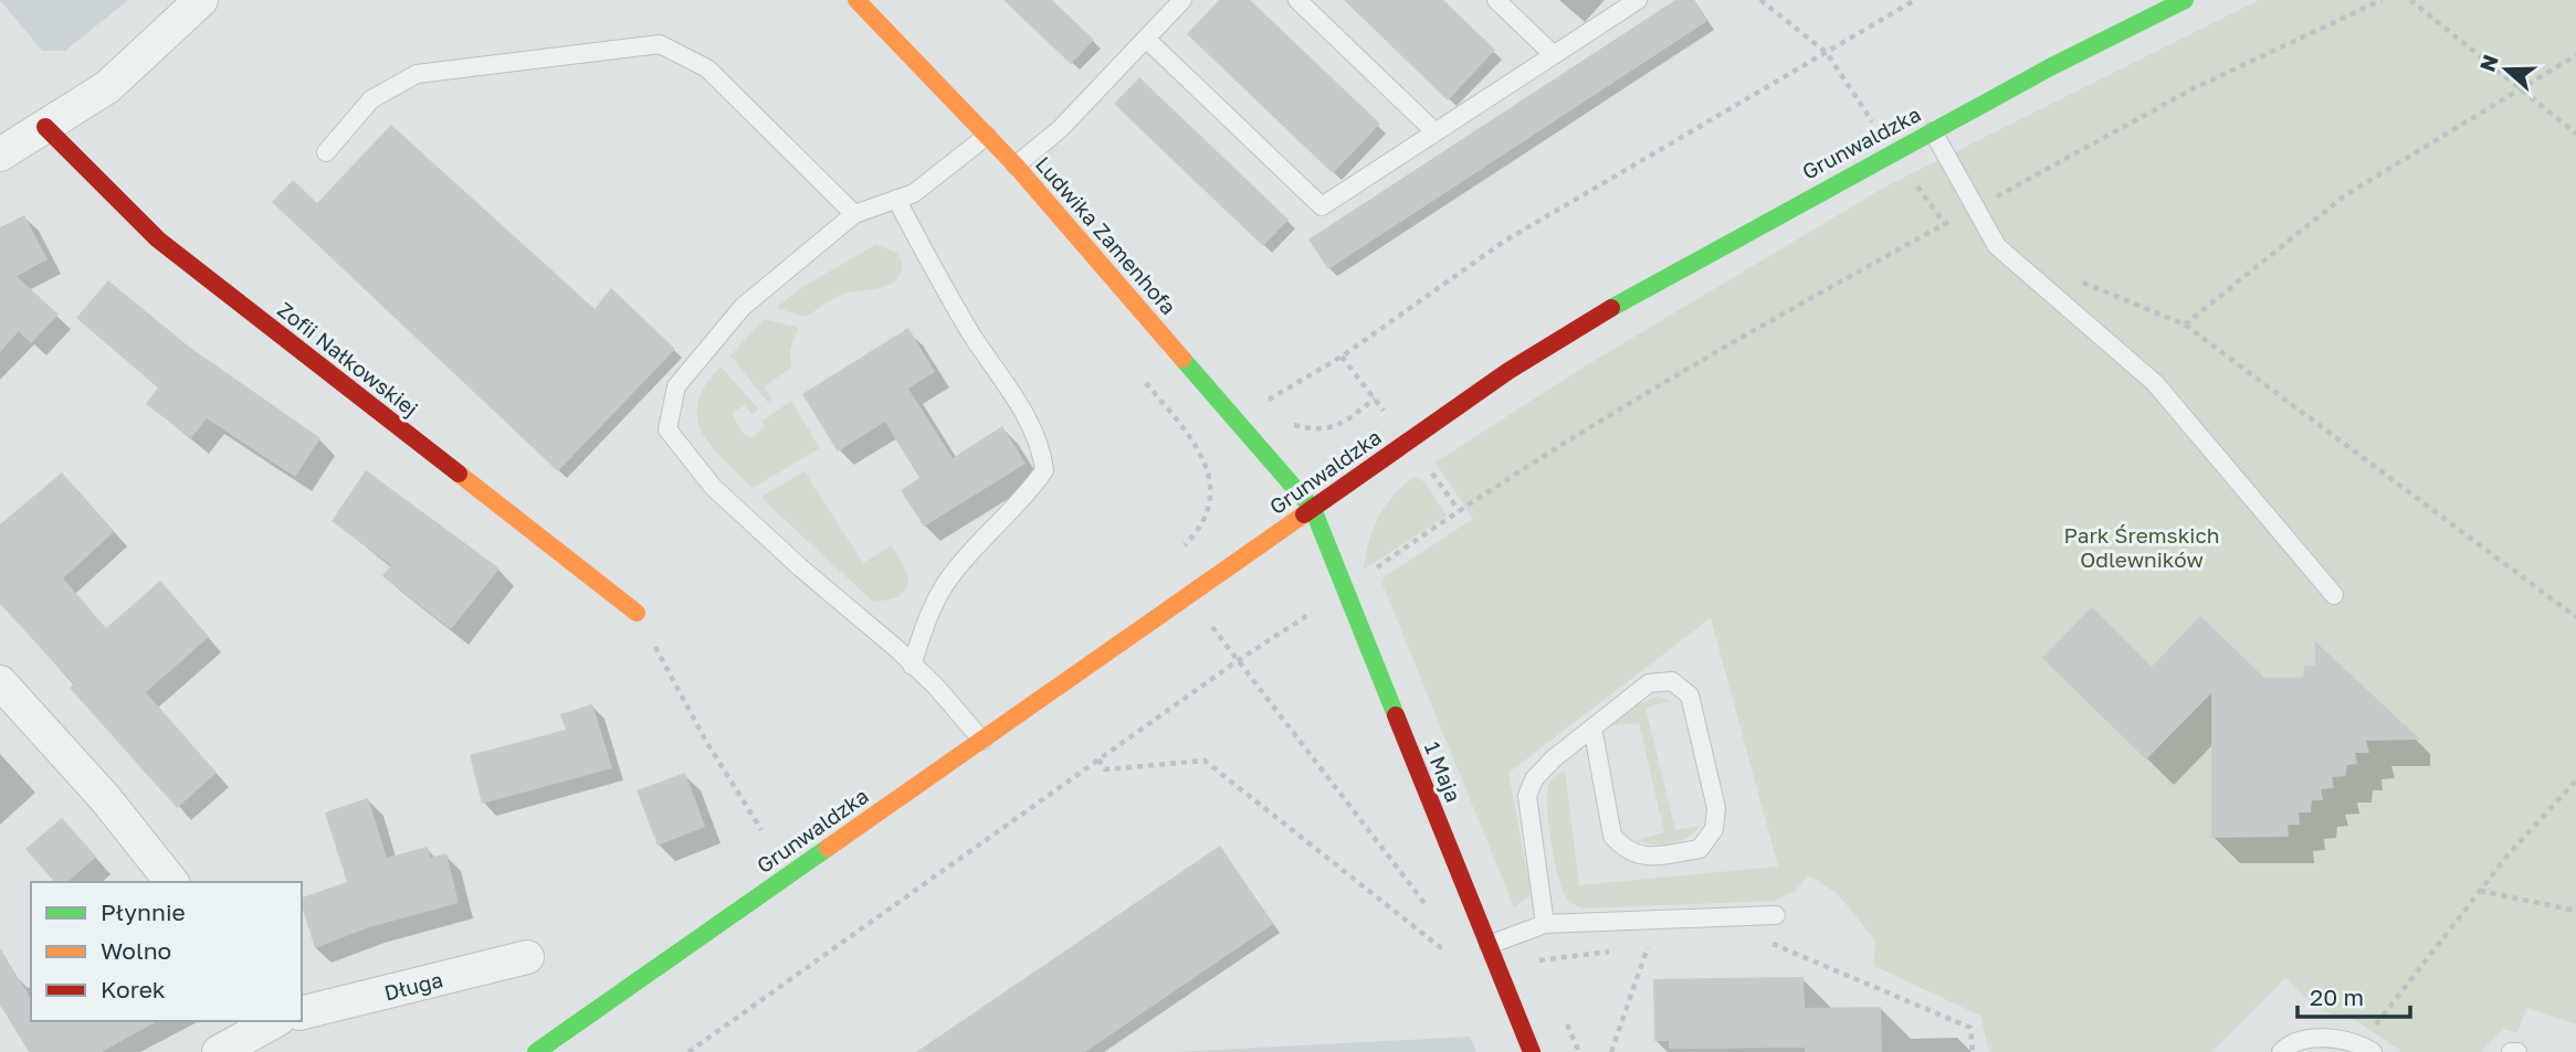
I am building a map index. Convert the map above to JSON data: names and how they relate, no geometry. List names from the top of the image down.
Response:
{
  "streets": {
    "street": [
      "Grunwaldzka",
      "Ludwika Zamenhofa",
      "Zofii Nałkowskiej",
      "1 Maja",
      "Długa"
    ]
  },
  "crossings": [
    ["Grunwaldzka", "Ludwika Zamenhofa"],
    ["Grunwaldzka", "1 Maja"],
    ["Ludwika Zamenhofa", "1 Maja"]
  ],
  "parks": ["Park Śremskich Odlewników"],
  "legend": ["Płynnie", "Wolno", "Korek"],
  "scale_bar": "20 m",
  "north": "left"
}
